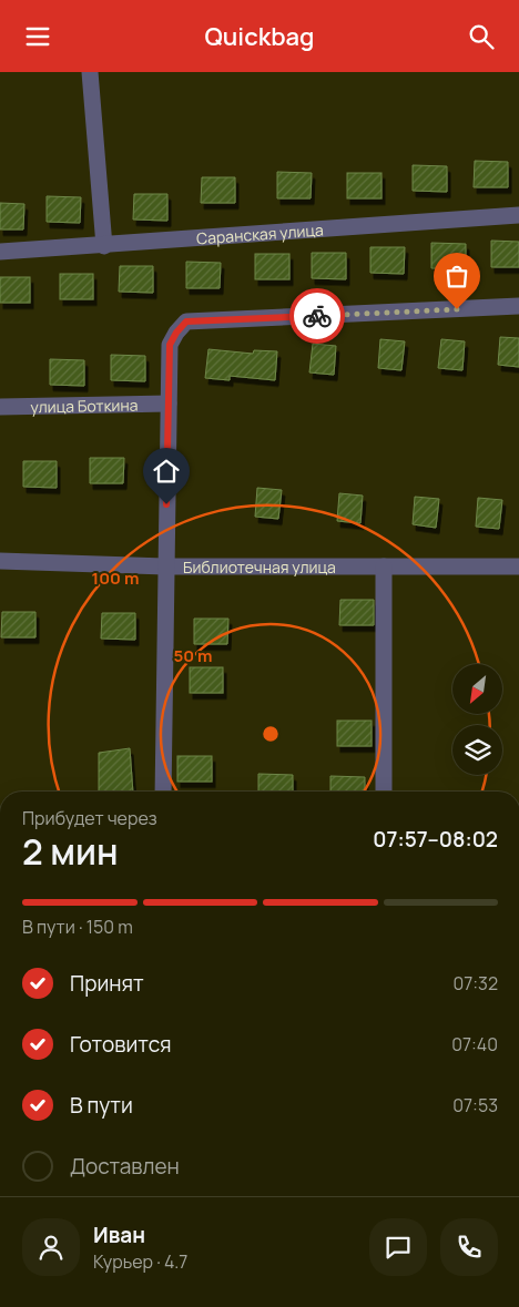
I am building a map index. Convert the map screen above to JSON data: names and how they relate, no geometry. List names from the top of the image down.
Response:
{
  "streets": {
    "street": ["Саранская улица", "улица Боткина", "Библиотечная улица"]
  },
  "north": "bottom left",
  "page": {
    "header": "Quickbag",
    "heading": ["2 мин", "Прибудет через", "07:57–08:02"],
    "panel": ["Иван", "Курьер · 4.7"],
    "bar": "В пути · 150 m",
    "list": [
      ["Принят", "07:32"],
      ["Готовится", "07:40"],
      ["В пути", "07:53"],
      "Доставлен"
    ]
  },
  "rings": ["100 m", "50 m"]
}
